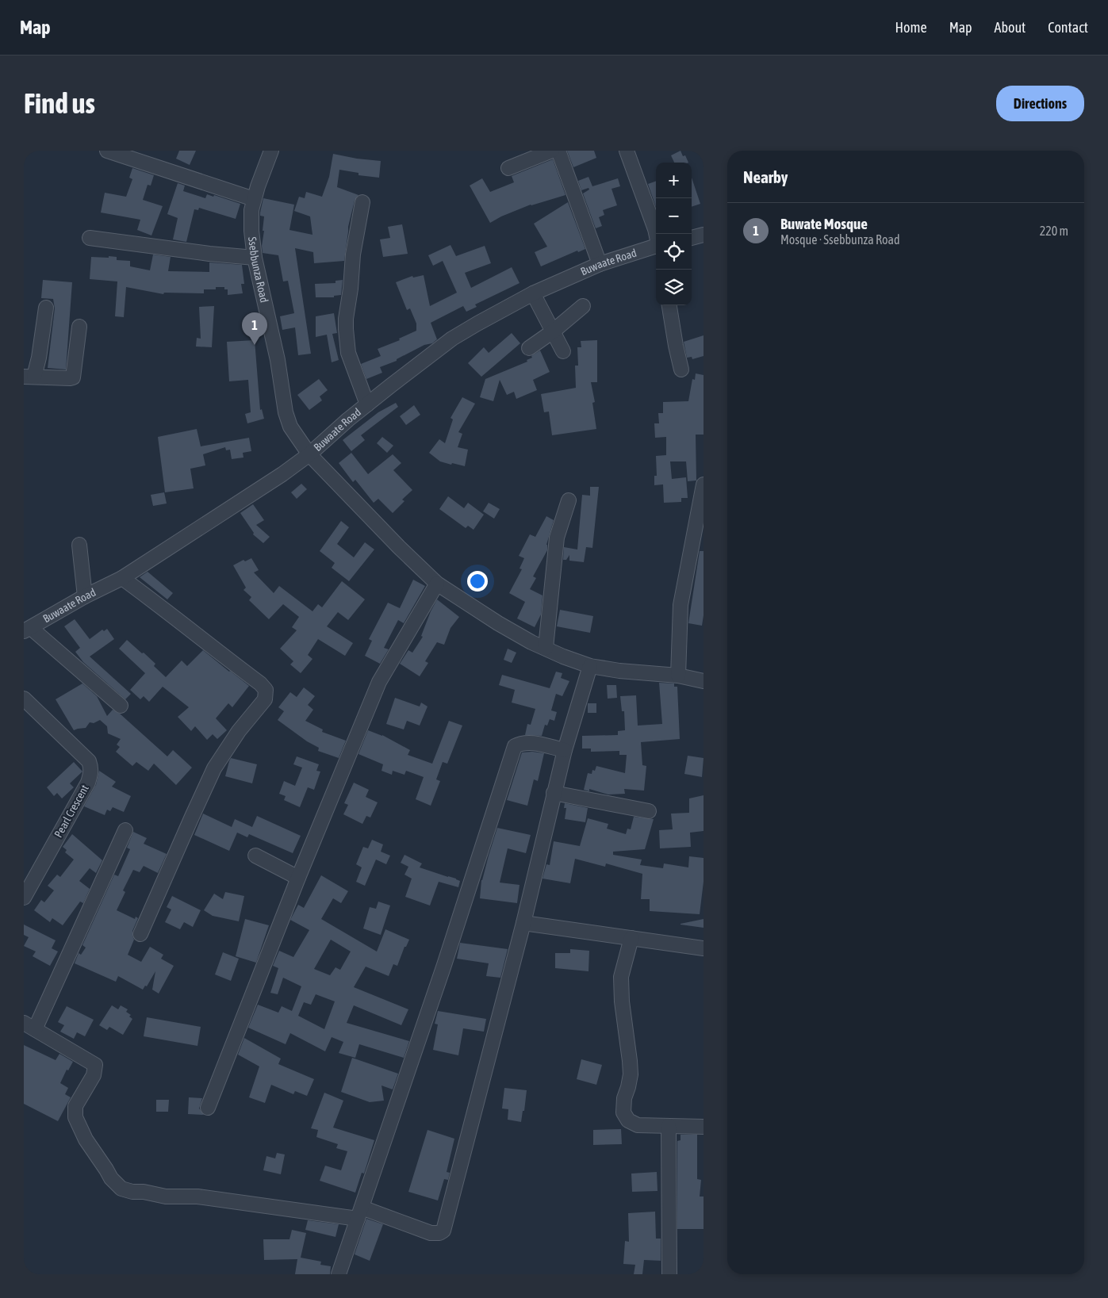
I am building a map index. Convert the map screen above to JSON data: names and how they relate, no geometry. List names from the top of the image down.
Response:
{
  "streets": {
    "street": ["Buwaate Road", "Ssebbunza Road", "Pearl Crescent"]
  },
  "crossings": [
    ["Buwaate Road", "Ssebbunza Road"]
  ],
  "page": {
    "header": "Map",
    "nav": [
      "Home",
      "Map",
      "About",
      "Contact"
    ],
    "buttons": "Directions",
    "title": "Find us",
    "heading": "Nearby",
    "map_buttons": ["+", "−"],
    "list": [
      {
        "mark": "1",
        "name": "Buwate Mosque",
        "note": "Mosque · Ssebbunza Road",
        "value": "220 m"
      }
    ],
    "pins": "1"
  }
}
